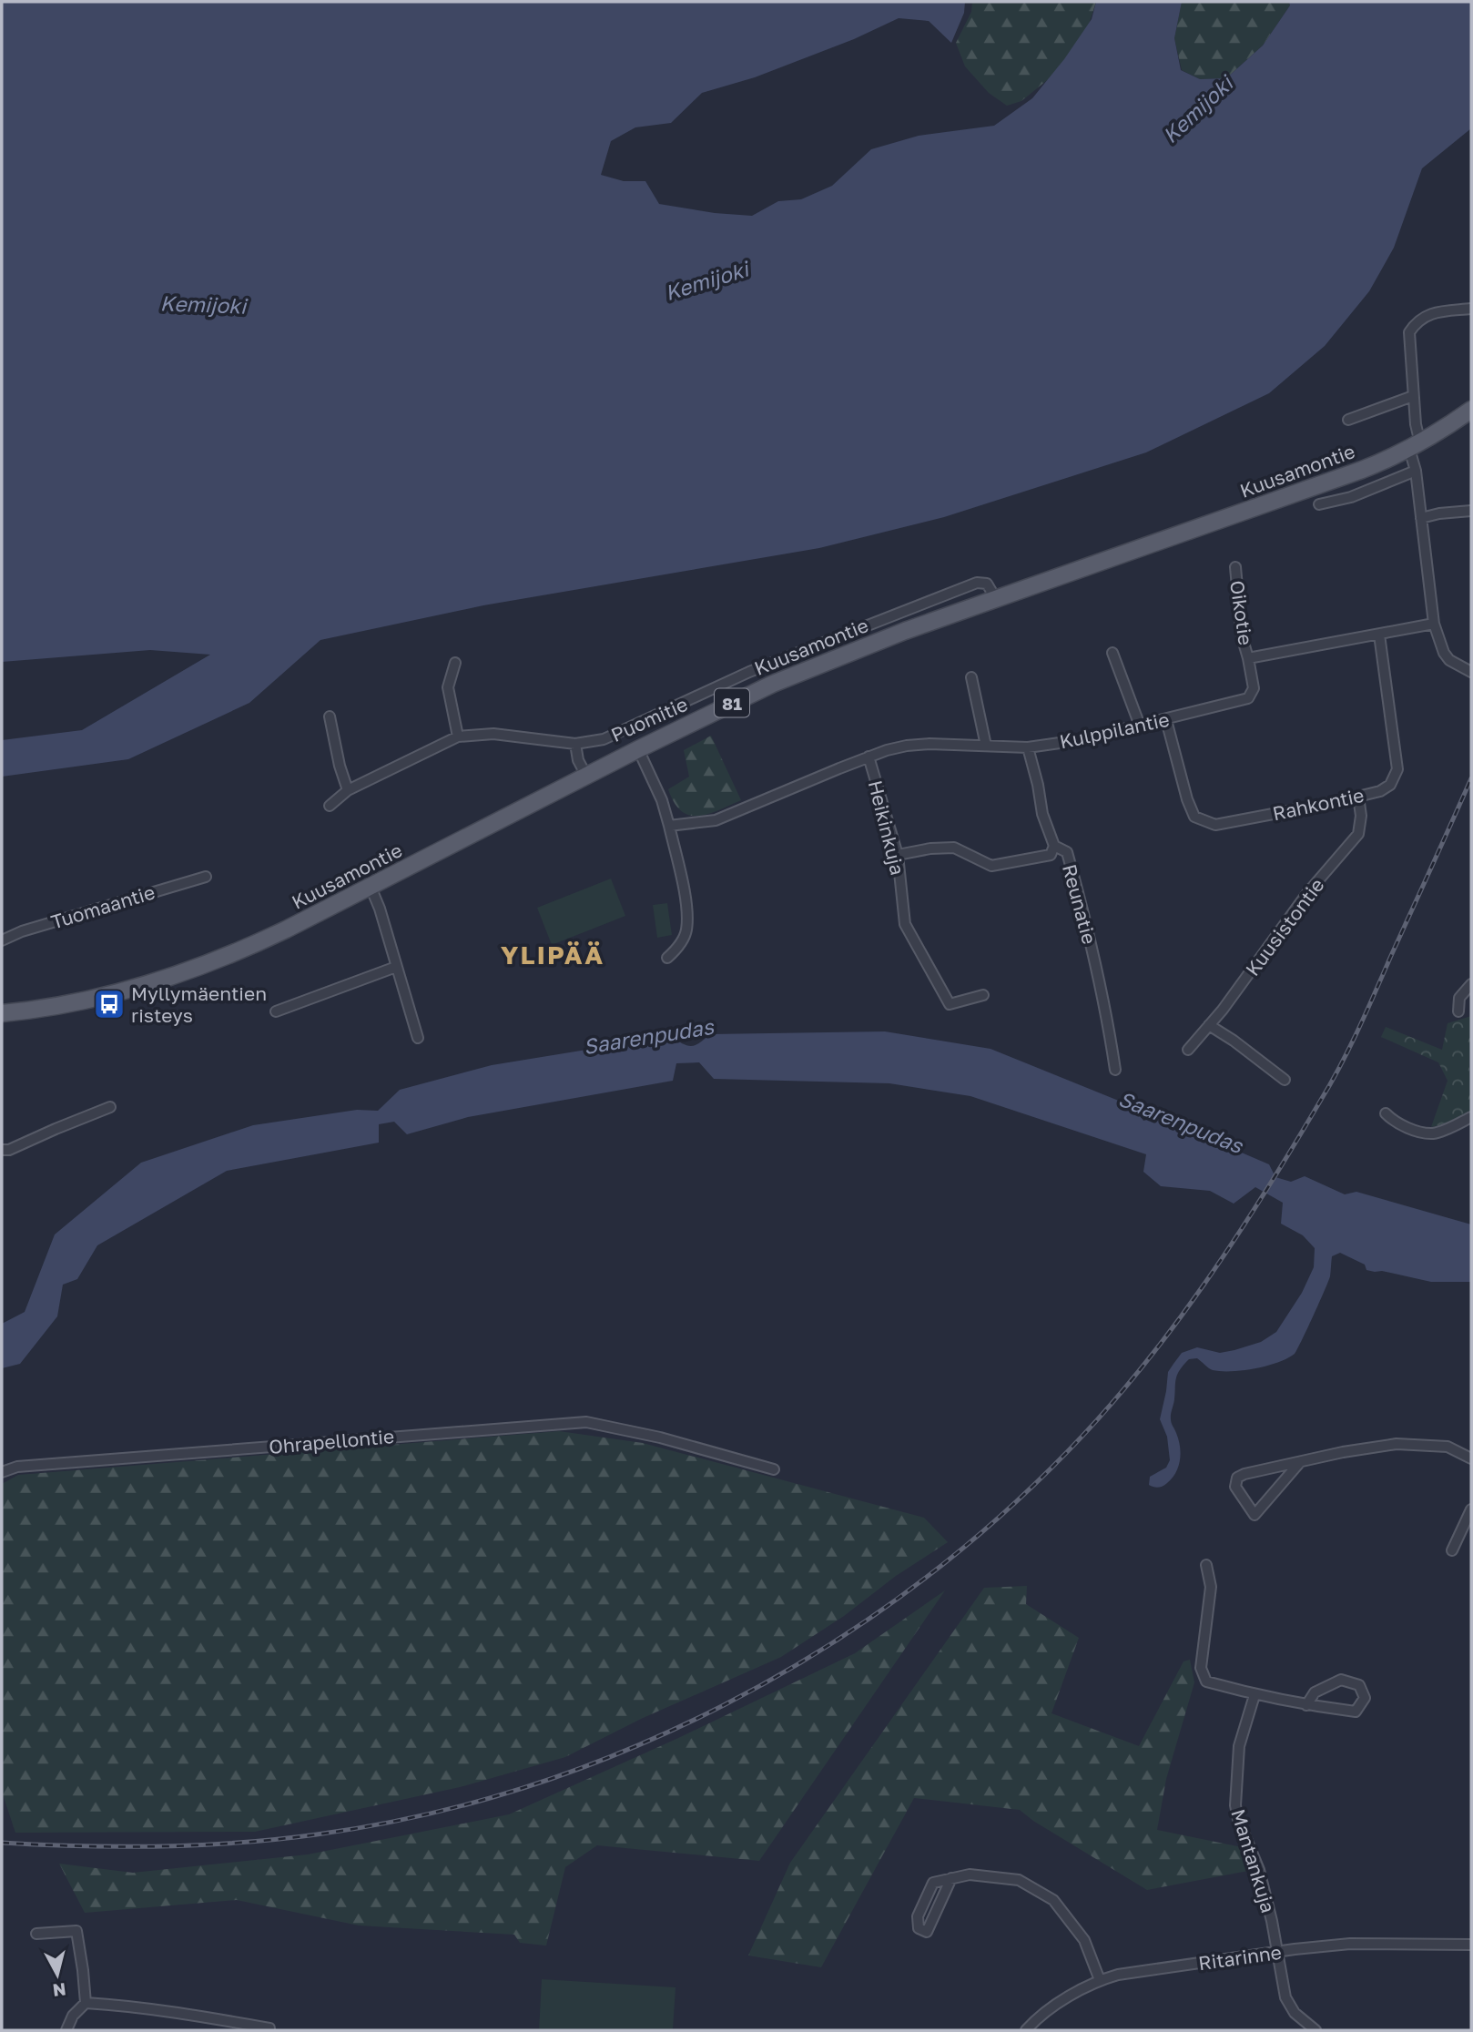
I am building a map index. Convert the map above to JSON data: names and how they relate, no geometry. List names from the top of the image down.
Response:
{
  "streets": {
    "main road": ["Kuusamontie", "81"],
    "street": [
      "Oikotie",
      "Puomitie",
      "Kulppilantie",
      "Rahkontie",
      "Heikinkuja",
      "Reunatie",
      "Tuomaantie",
      "Kuusistontie",
      "Ohrapellontie",
      "Mantankuja",
      "Ritarinne"
    ]
  },
  "crossings": [
    ["Kuusamontie", "Puomitie"],
    ["Oikotie", "Kulppilantie"],
    ["Kulppilantie", "Rahkontie"],
    ["Kulppilantie", "Heikinkuja"],
    ["Kulppilantie", "Reunatie"],
    ["Rahkontie", "Kuusistontie"],
    ["Mantankuja", "Ritarinne"]
  ],
  "districts": ["YLIPÄÄ"],
  "water": ["Kemijoki", "Saarenpudas"],
  "places": {
    "bus stop": ["Myllymäentien risteys"]
  },
  "north": "bottom"
}
